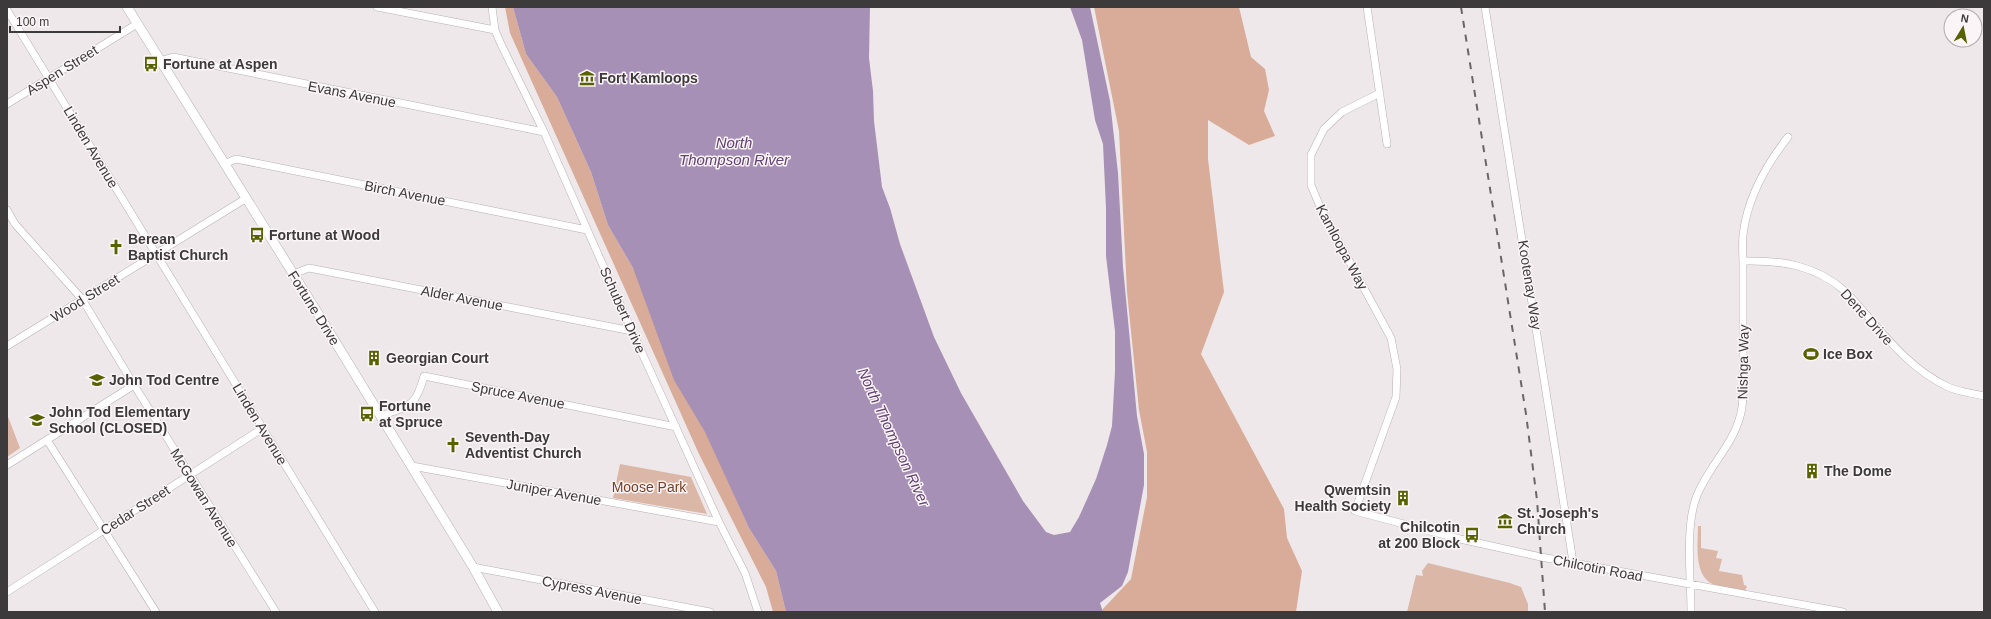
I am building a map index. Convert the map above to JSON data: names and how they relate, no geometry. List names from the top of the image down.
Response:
{
  "streets": {
    "main road": ["Fortune Drive"],
    "street": [
      "Aspen Street",
      "Evans Avenue",
      "Linden Avenue",
      "Birch Avenue",
      "Kamloopa Way",
      "Kootenay Way",
      "Wood Street",
      "Alder Avenue",
      "Schubert Drive",
      "Dene Drive",
      "Nishga Way",
      "Spruce Avenue",
      "Juniper Avenue",
      "McGowan Avenue",
      "Cedar Street",
      "Chilcotin Road",
      "Cypress Avenue"
    ]
  },
  "crossings": [
    ["Aspen Street", "Linden Avenue"],
    ["Aspen Street", "Fortune Drive"],
    ["Evans Avenue", "Fortune Drive"],
    ["Evans Avenue", "Schubert Drive"],
    ["Linden Avenue", "Wood Street"],
    ["Linden Avenue", "Cedar Street"],
    ["Birch Avenue", "Fortune Drive"],
    ["Birch Avenue", "Schubert Drive"],
    ["Kamloopa Way", "Chilcotin Road"],
    ["Kootenay Way", "Chilcotin Road"],
    ["Wood Street", "Fortune Drive"],
    ["Wood Street", "McGowan Avenue"],
    ["Alder Avenue", "Fortune Drive"],
    ["Alder Avenue", "Schubert Drive"],
    ["Fortune Drive", "Spruce Avenue"],
    ["Fortune Drive", "Juniper Avenue"],
    ["Fortune Drive", "Cypress Avenue"],
    ["Schubert Drive", "Spruce Avenue"],
    ["Schubert Drive", "Juniper Avenue"],
    ["Dene Drive", "Nishga Way"],
    ["Nishga Way", "Chilcotin Road"],
    ["McGowan Avenue", "Cedar Street"]
  ],
  "water": ["North Thompson River"],
  "parks": ["Moose Park"],
  "places": {
    "bus stop": [
      "Fortune at Aspen",
      "Fortune at Wood",
      "Fortune at Spruce",
      "Chilcotin at 200 Block"
    ],
    "museum": ["Fort Kamloops", "St. Joseph's Church"],
    "church": ["Berean Baptist Church", "Seventh-Day Adventist Church"],
    "sports": ["Ice Box"],
    "building": ["Georgian Court", "The Dome", "Qwemtsin Health Society"],
    "school or university": ["John Tod Centre", "John Tod Elementary School (CLOSED)"]
  },
  "scale_bar": "100 m",
  "north": "top"
}
